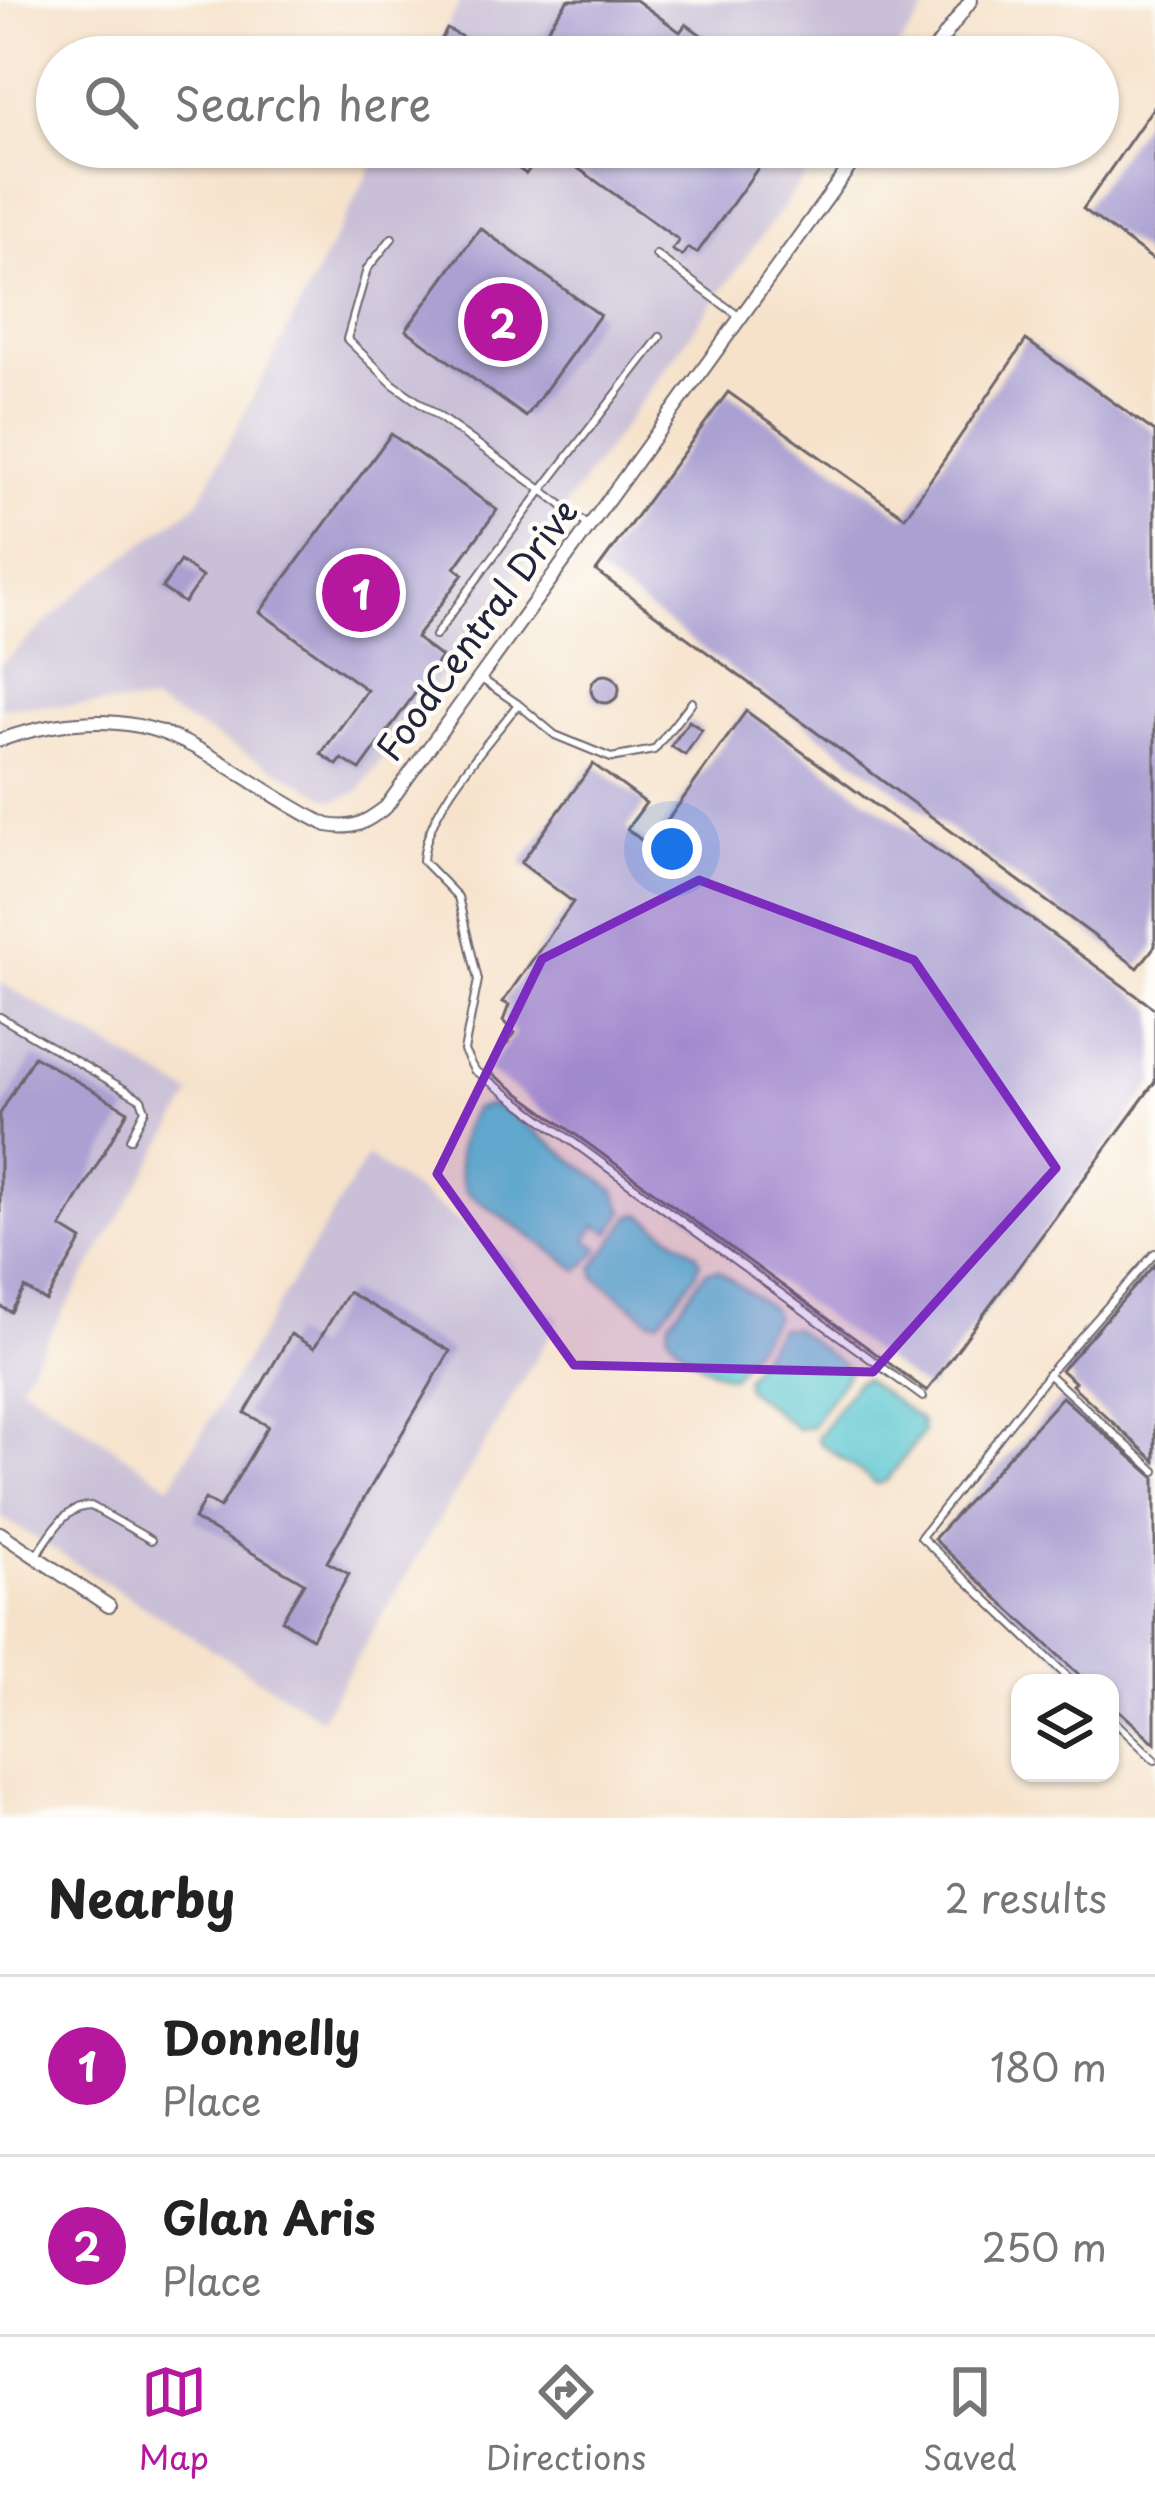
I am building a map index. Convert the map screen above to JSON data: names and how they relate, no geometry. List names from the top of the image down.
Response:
{
  "streets": {
    "street": ["FoodCentral Drive"]
  },
  "page": {
    "search": "Search here",
    "pins": ["2", "1"],
    "heading": ["Nearby", "2 results"],
    "list": [
      {
        "mark": "1",
        "name": "Donnelly",
        "note": "Place",
        "value": "180 m"
      },
      {
        "mark": "2",
        "name": "Glan Aris",
        "note": "Place",
        "value": "250 m"
      }
    ],
    "nav": ["Map", "Directions", "Saved"]
  }
}
